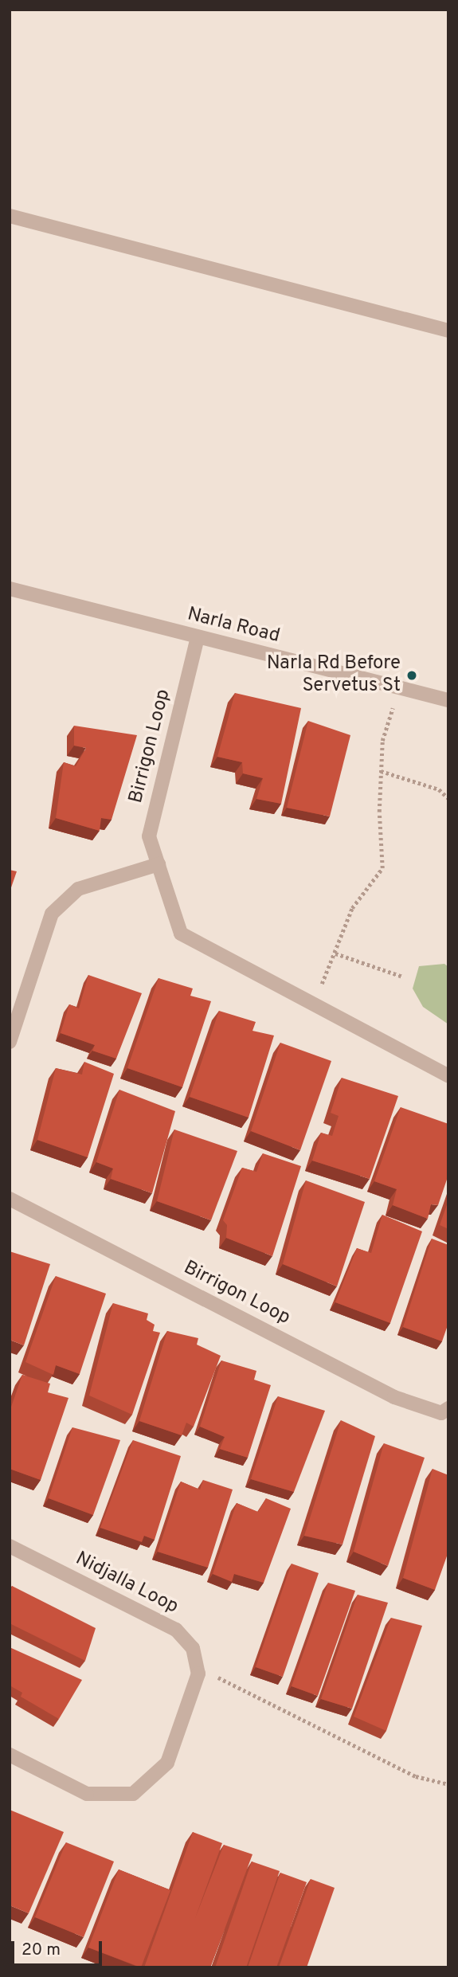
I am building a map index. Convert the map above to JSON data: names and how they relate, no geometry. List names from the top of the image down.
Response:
{
  "streets": {
    "street": ["Narla Road", "Birrigon Loop", "Nidjalla Loop"]
  },
  "crossings": [
    ["Narla Road", "Birrigon Loop"]
  ],
  "places": ["Narla Rd Before Servetus St"],
  "scale_bar": "20 m"
}
